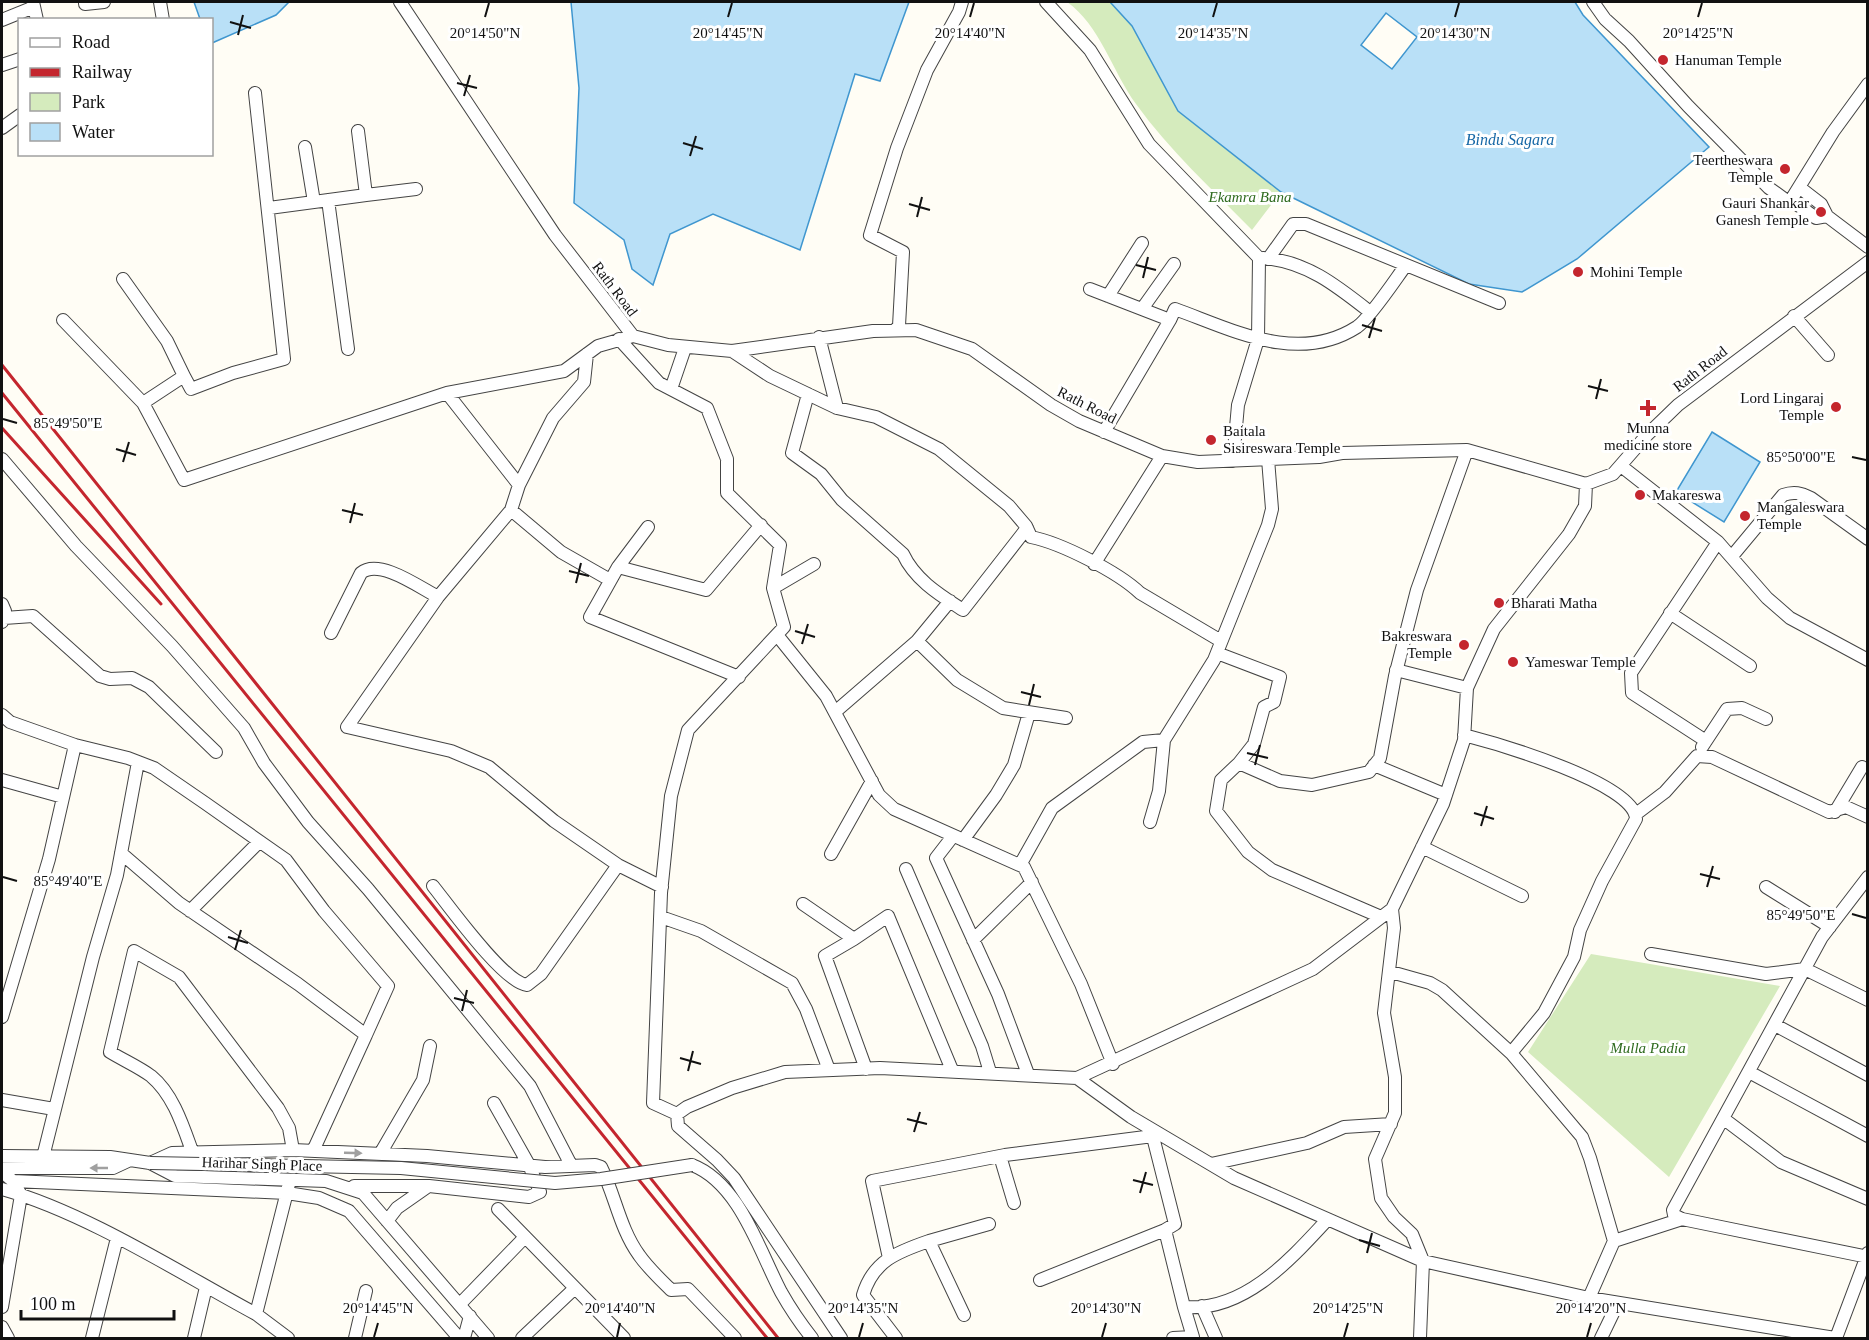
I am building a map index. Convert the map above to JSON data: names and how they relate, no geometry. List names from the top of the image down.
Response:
{
  "streets": {
    "street": ["Rath Road", "Harihar Singh Place"]
  },
  "water": ["Bindu Sagara"],
  "parks": ["Ekamra Bana", "Mulla Padia"],
  "places": {
    "other": [
      "Hanuman Temple",
      "Teertheswara Temple",
      "Gauri Shankar Ganesh Temple",
      "Mohini Temple",
      "Lord Lingaraj Temple",
      "Baitala Sisireswara Temple",
      "Makareswa",
      "Mangaleswara Temple",
      "Bharati Matha",
      "Bakreswara Temple",
      "Yameswar Temple"
    ],
    "health": ["Munna medicine store"]
  },
  "legend": [
    "Road",
    "Railway",
    "Park",
    "Water"
  ],
  "scale_bar": "100 m",
  "coordinates": [
    "20°14'50\"N",
    "20°14'45\"N",
    "20°14'40\"N",
    "20°14'35\"N",
    "20°14'30\"N",
    "20°14'25\"N",
    "85°49'50\"E",
    "85°50'00\"E",
    "85°49'40\"E",
    "20°14'20\"N"
  ]
}
